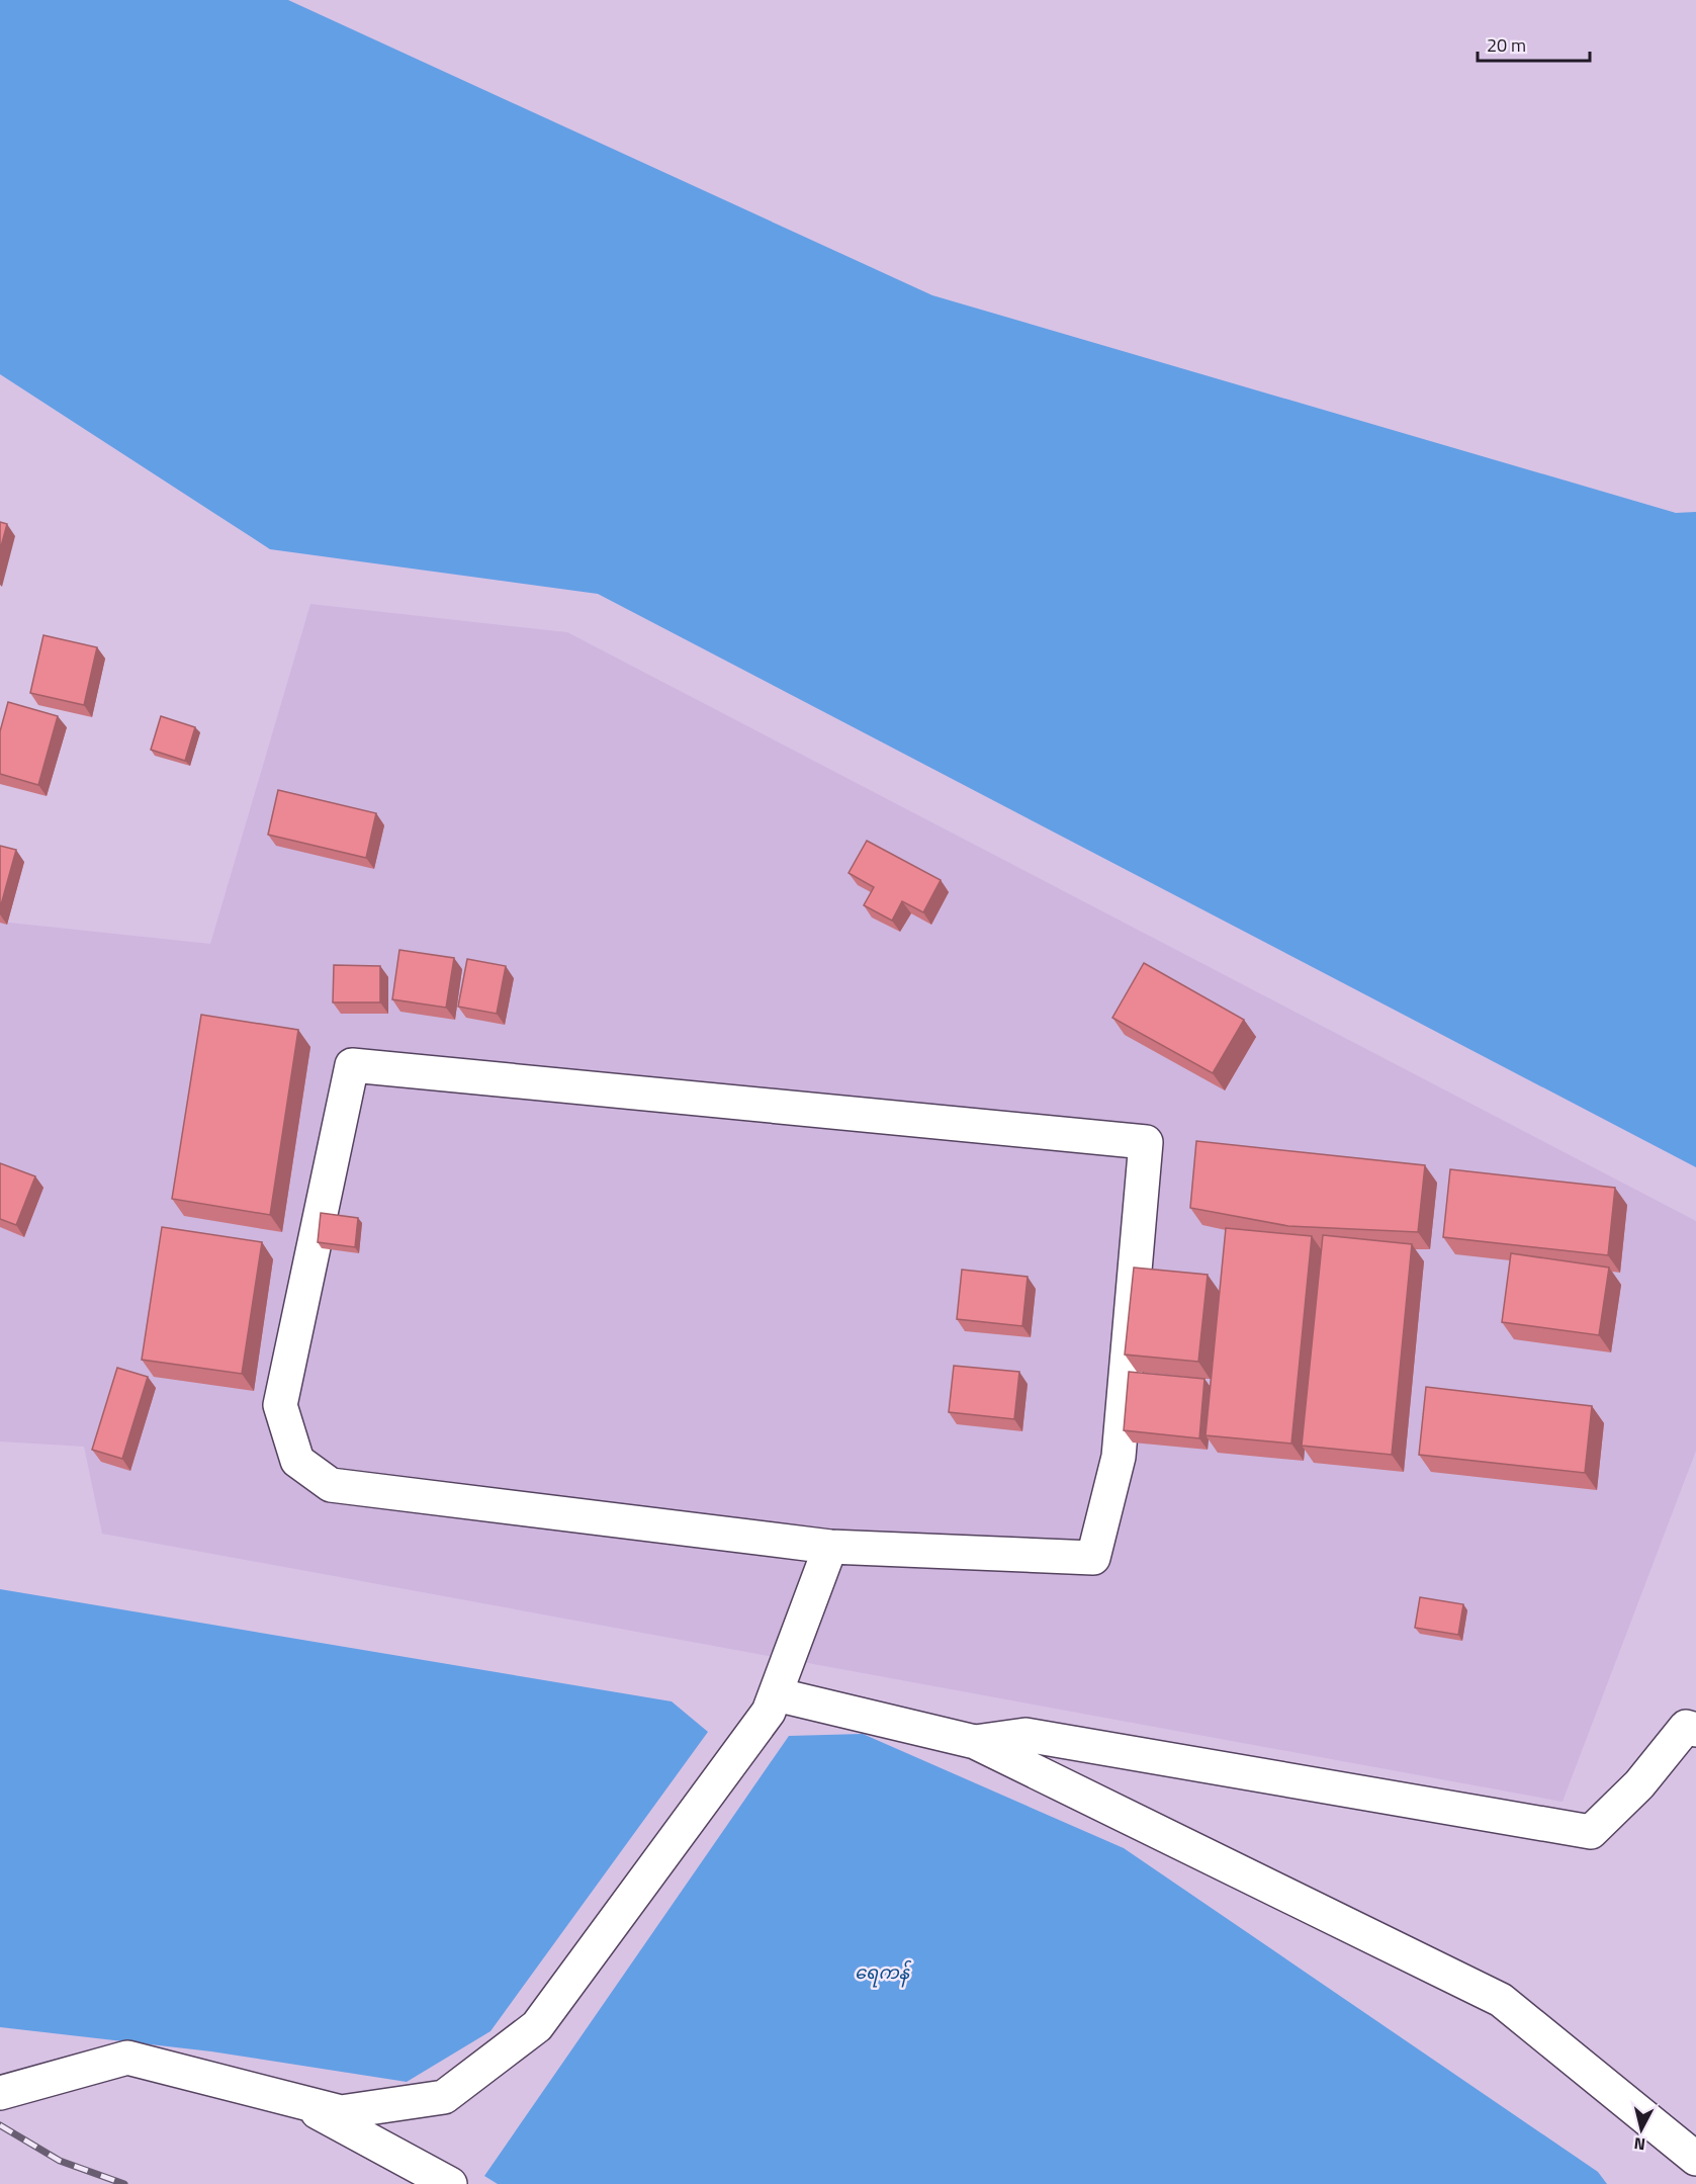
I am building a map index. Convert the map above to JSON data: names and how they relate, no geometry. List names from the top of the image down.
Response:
{
  "water": ["ရေကန်"],
  "scale_bar": "20 m",
  "north": "bottom"
}
